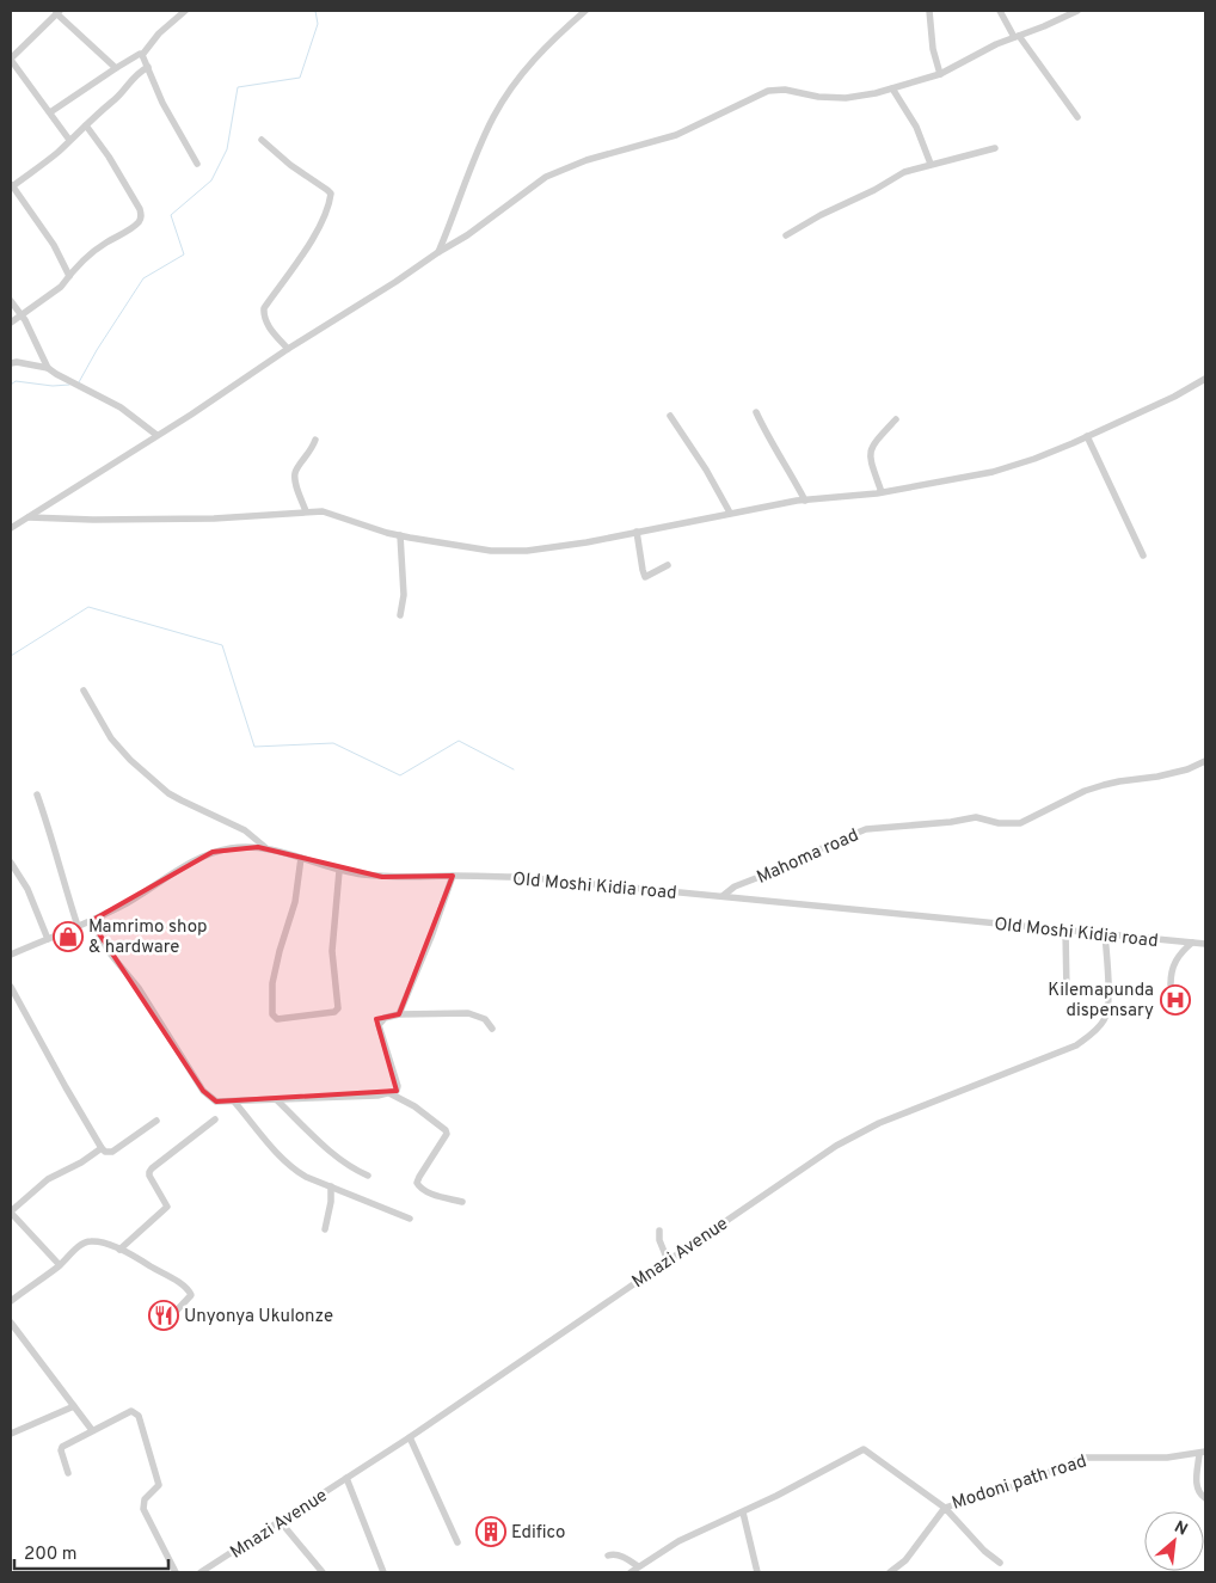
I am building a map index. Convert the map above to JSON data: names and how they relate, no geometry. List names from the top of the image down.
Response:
{
  "streets": {
    "street": [
      "Mahoma road",
      "Old Moshi Kidia road",
      "Mnazi Avenue",
      "Modoni path road"
    ]
  },
  "crossings": [
    ["Mahoma road", "Old Moshi Kidia road"],
    ["Old Moshi Kidia road", "Mnazi Avenue"]
  ],
  "places": {
    "shop": ["Mamrimo shop & hardware"],
    "hospital": ["Kilemapunda dispensary"],
    "restaurant": ["Unyonya Ukulonze"],
    "building": ["Edifico"]
  },
  "scale_bar": "200 m",
  "north": "top right"
}
